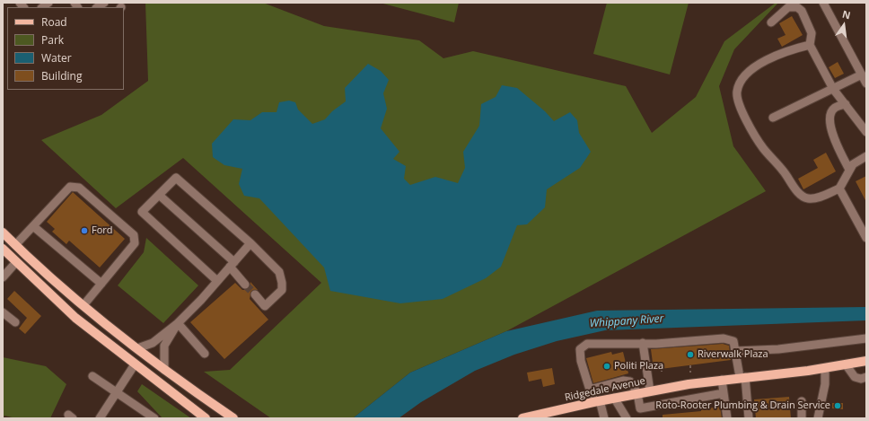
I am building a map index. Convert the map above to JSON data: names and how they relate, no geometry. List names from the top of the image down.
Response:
{
  "streets": {
    "main road": ["Ridgedale Avenue"]
  },
  "water": ["Whippany River"],
  "places": [
    "Ford",
    "Riverwalk Plaza",
    "Politi Plaza",
    "Roto-Rooter Plumbing & Drain Service"
  ],
  "legend": [
    "Road",
    "Park",
    "Water",
    "Building"
  ],
  "north": "top"
}
